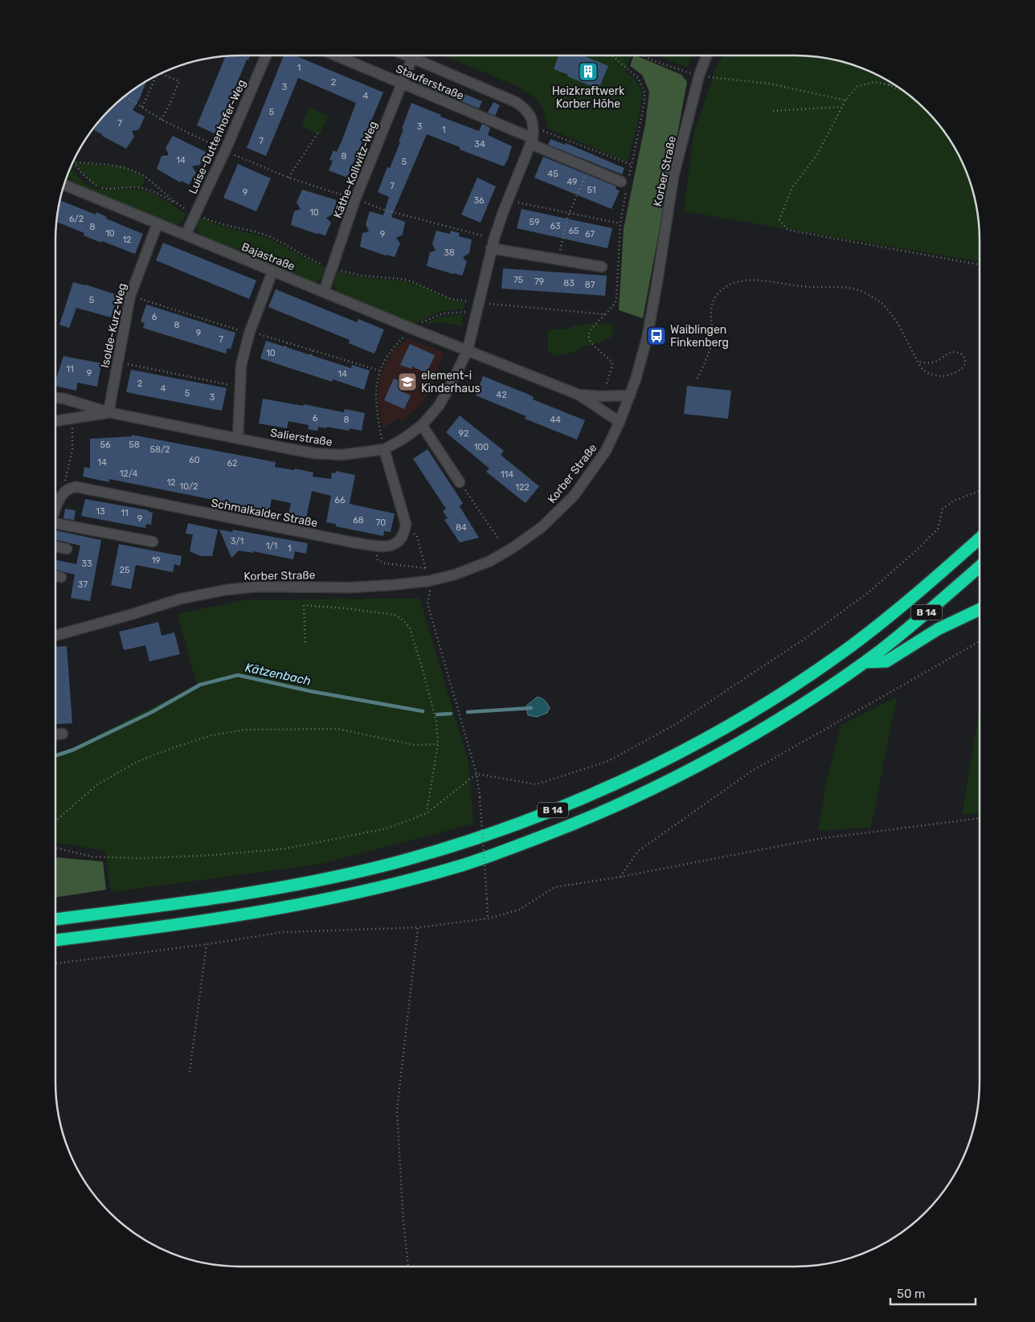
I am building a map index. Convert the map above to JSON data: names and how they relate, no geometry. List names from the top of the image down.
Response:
{
  "streets": {
    "highway": ["B 14"],
    "street": [
      "Stauferstraße",
      "Luise-Duttenhofer-Weg",
      "Käthe-Kollwitz-Weg",
      "Korber Straße",
      "Bajastraße",
      "Isolde-Kurz-Weg",
      "Salierstraße",
      "Schmalkalder Straße"
    ]
  },
  "crossings": [
    ["Stauferstraße", "Käthe-Kollwitz-Weg"],
    ["Luise-Duttenhofer-Weg", "Bajastraße"],
    ["Käthe-Kollwitz-Weg", "Bajastraße"],
    ["Bajastraße", "Isolde-Kurz-Weg"],
    ["Bajastraße", "Salierstraße"],
    ["Isolde-Kurz-Weg", "Salierstraße"],
    ["Salierstraße", "Schmalkalder Straße"]
  ],
  "water": ["Kätzenbach"],
  "places": {
    "building": ["Heizkraftwerk Korber Höhe"],
    "bus stop": ["Waiblingen Finkenberg"],
    "school or university": ["element-i Kinderhaus"]
  },
  "house_numbers": [
    "1",
    "2",
    "3",
    "4",
    "5",
    "7",
    "3",
    "1",
    "7",
    "34",
    "8",
    "14",
    "5",
    "45",
    "49",
    "7",
    "51",
    "9",
    "36",
    "10",
    "6/2",
    "59",
    "63",
    "8",
    "65",
    "10",
    "9",
    "67",
    "12",
    "38",
    "75",
    "79",
    "83",
    "87",
    "5",
    "6",
    "8",
    "9",
    "7",
    "10",
    "11",
    "9",
    "14",
    "2",
    "4",
    "5",
    "42",
    "3",
    "6",
    "8",
    "44",
    "92",
    "56",
    "58",
    "100",
    "58/2",
    "60",
    "14",
    "62",
    "12/4",
    "114",
    "12",
    "10/2",
    "122",
    "66",
    "13",
    "11",
    "9",
    "68",
    "70",
    "84",
    "3/1",
    "1/1",
    "1",
    "19",
    "33",
    "25",
    "37"
  ],
  "scale_bar": "50 m"
}
